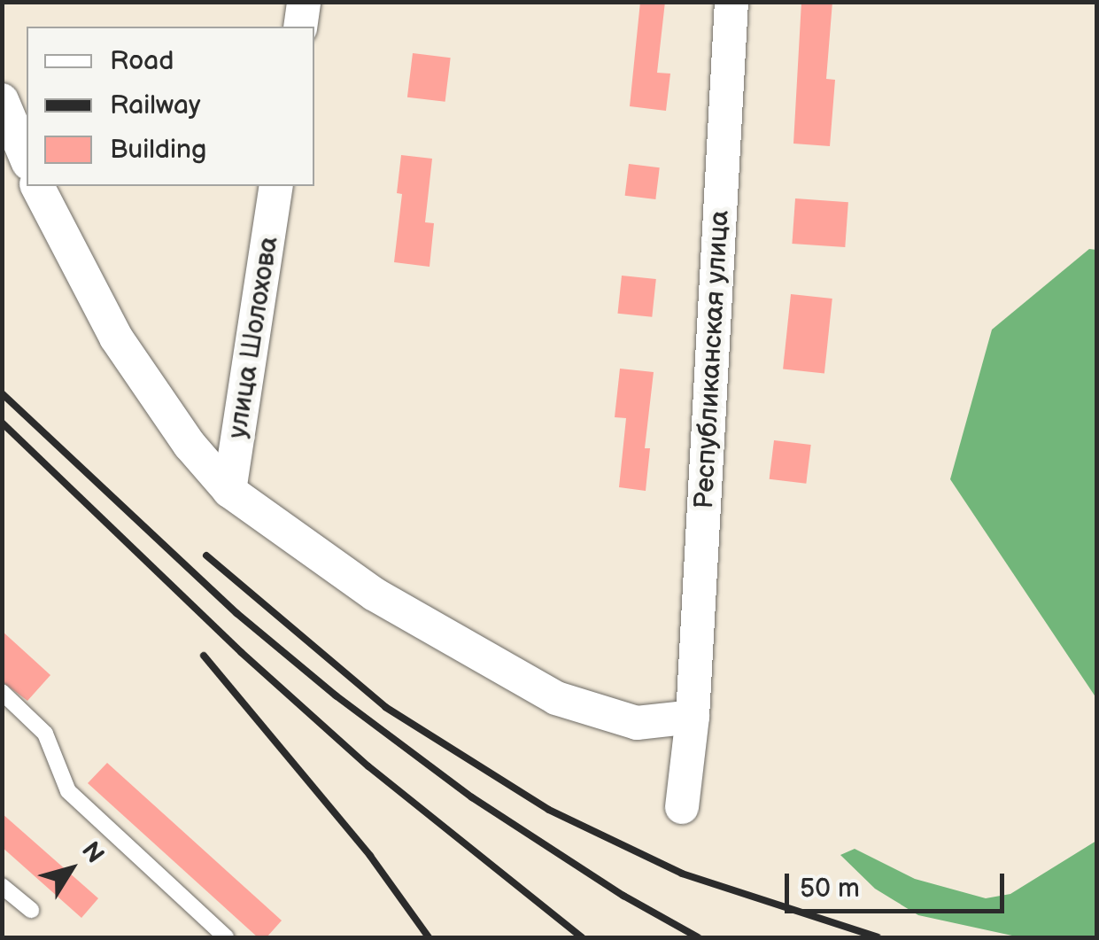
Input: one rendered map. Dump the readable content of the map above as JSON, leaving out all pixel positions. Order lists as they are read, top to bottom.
{
  "streets": {
    "street": ["улица Шолохова", "Республиканская улица"]
  },
  "legend": ["Road", "Railway", "Building"],
  "scale_bar": "50 m",
  "north": "top right"
}
